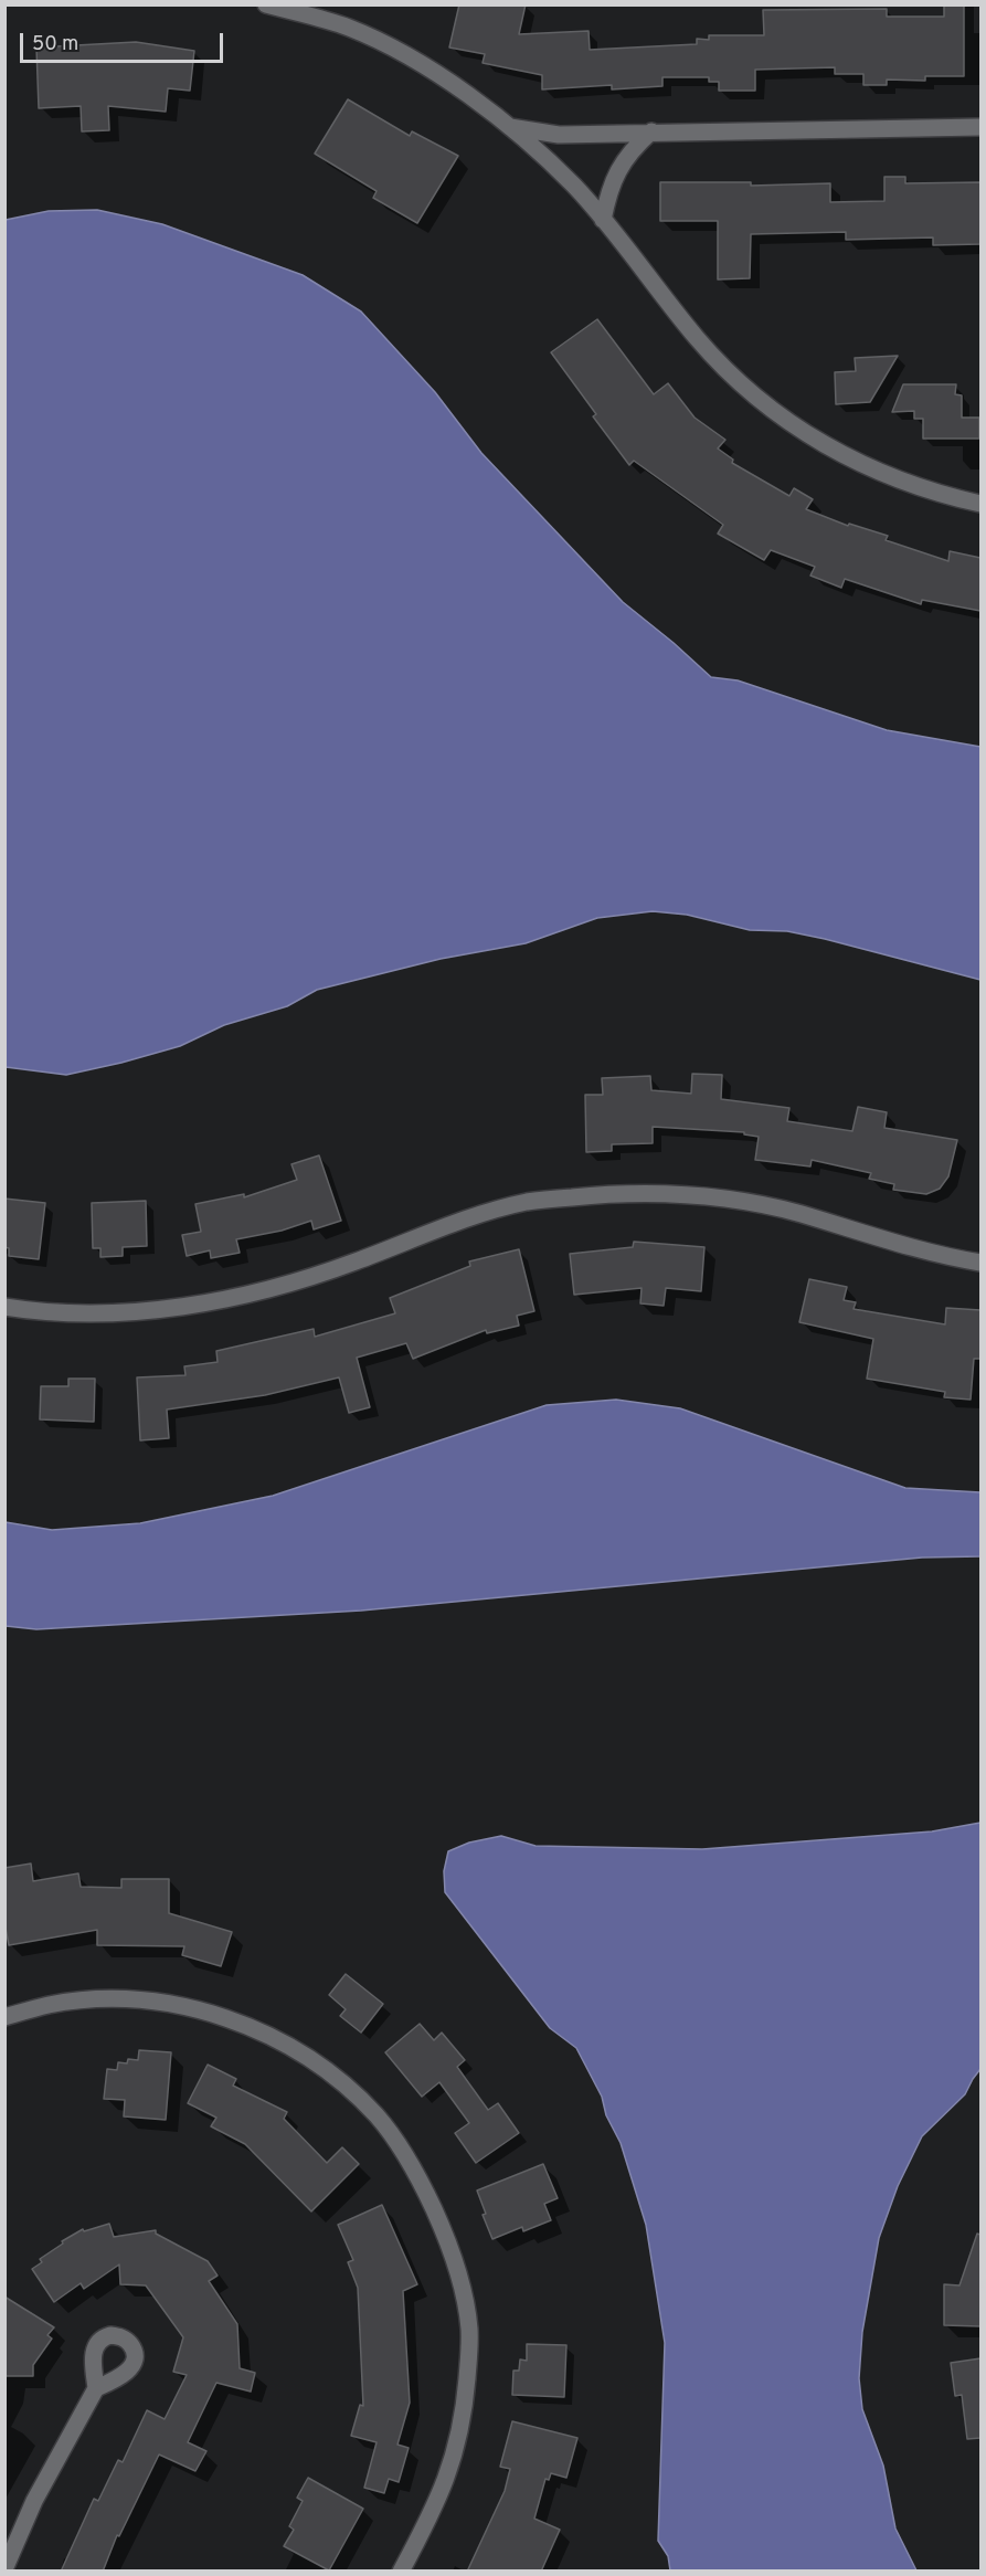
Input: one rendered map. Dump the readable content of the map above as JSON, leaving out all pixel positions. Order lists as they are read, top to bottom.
{
  "scale_bar": "50 m"
}
